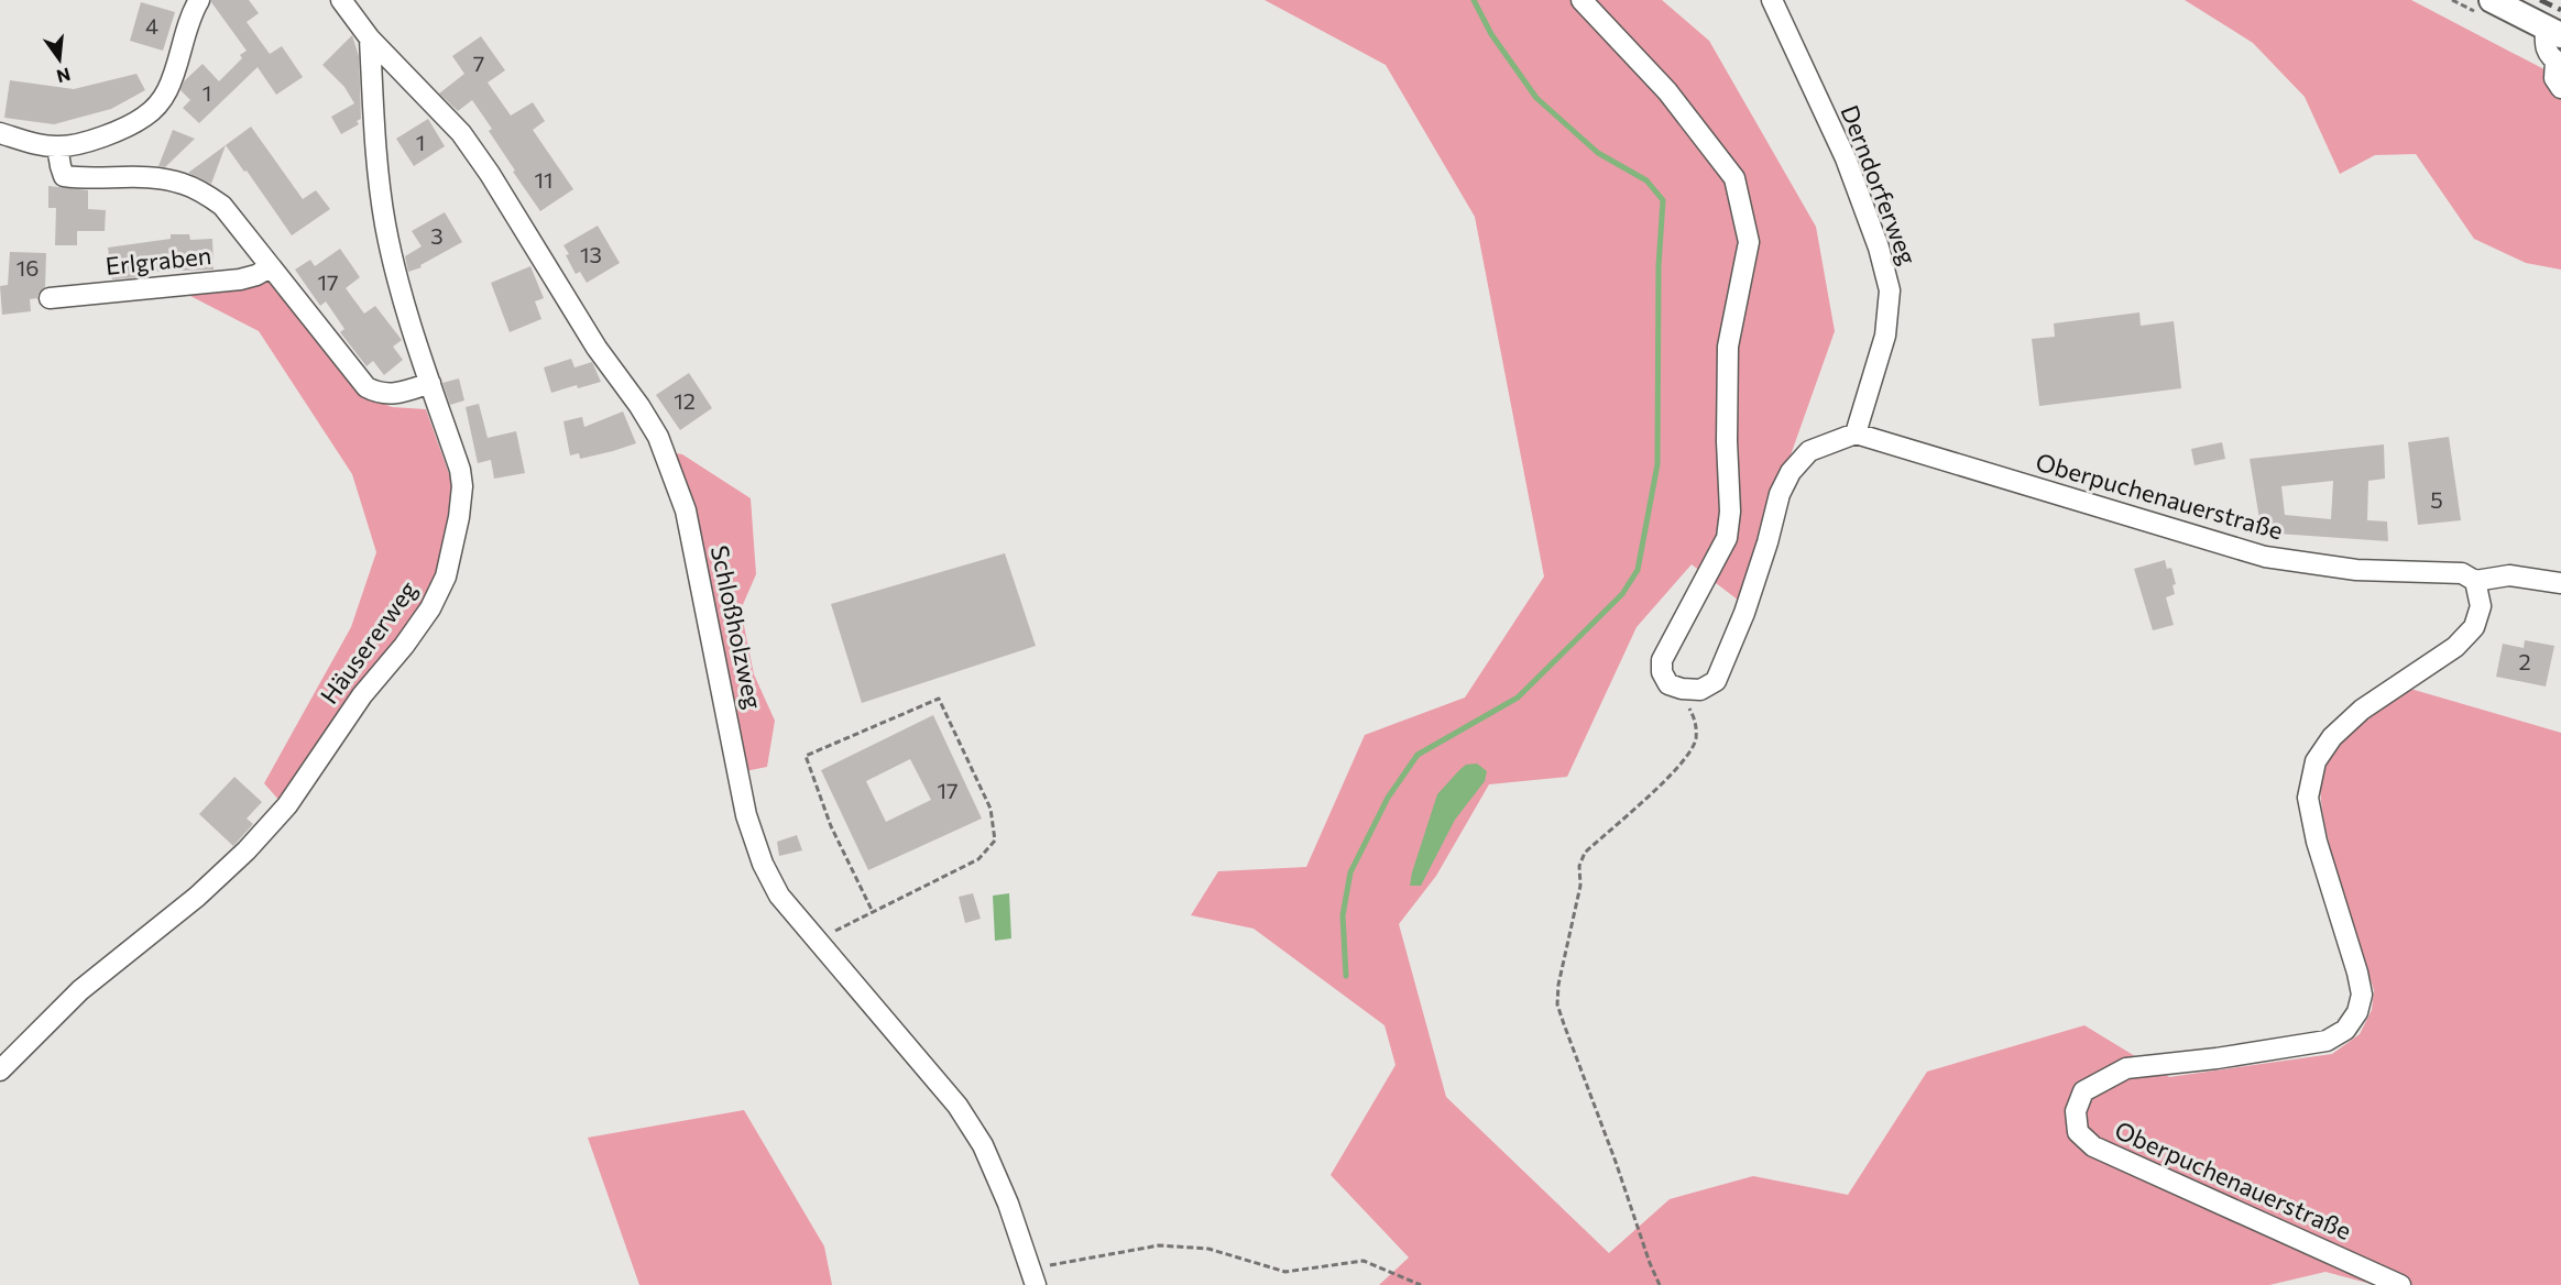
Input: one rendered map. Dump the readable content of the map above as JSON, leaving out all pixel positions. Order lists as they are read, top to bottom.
{
  "streets": {
    "street": [
      "Derndorferweg",
      "Erlgraben",
      "Oberpuchenauerstraße",
      "Schloßholzweg",
      "Häusererweg"
    ]
  },
  "crossings": [
    ["Derndorferweg", "Oberpuchenauerstraße"],
    ["Erlgraben", "Häusererweg"],
    ["Schloßholzweg", "Häusererweg"]
  ],
  "house_numbers": [
    "4",
    "7",
    "1",
    "1",
    "11",
    "3",
    "13",
    "16",
    "17",
    "12",
    "5",
    "2",
    "17"
  ],
  "north": "bottom"
}
